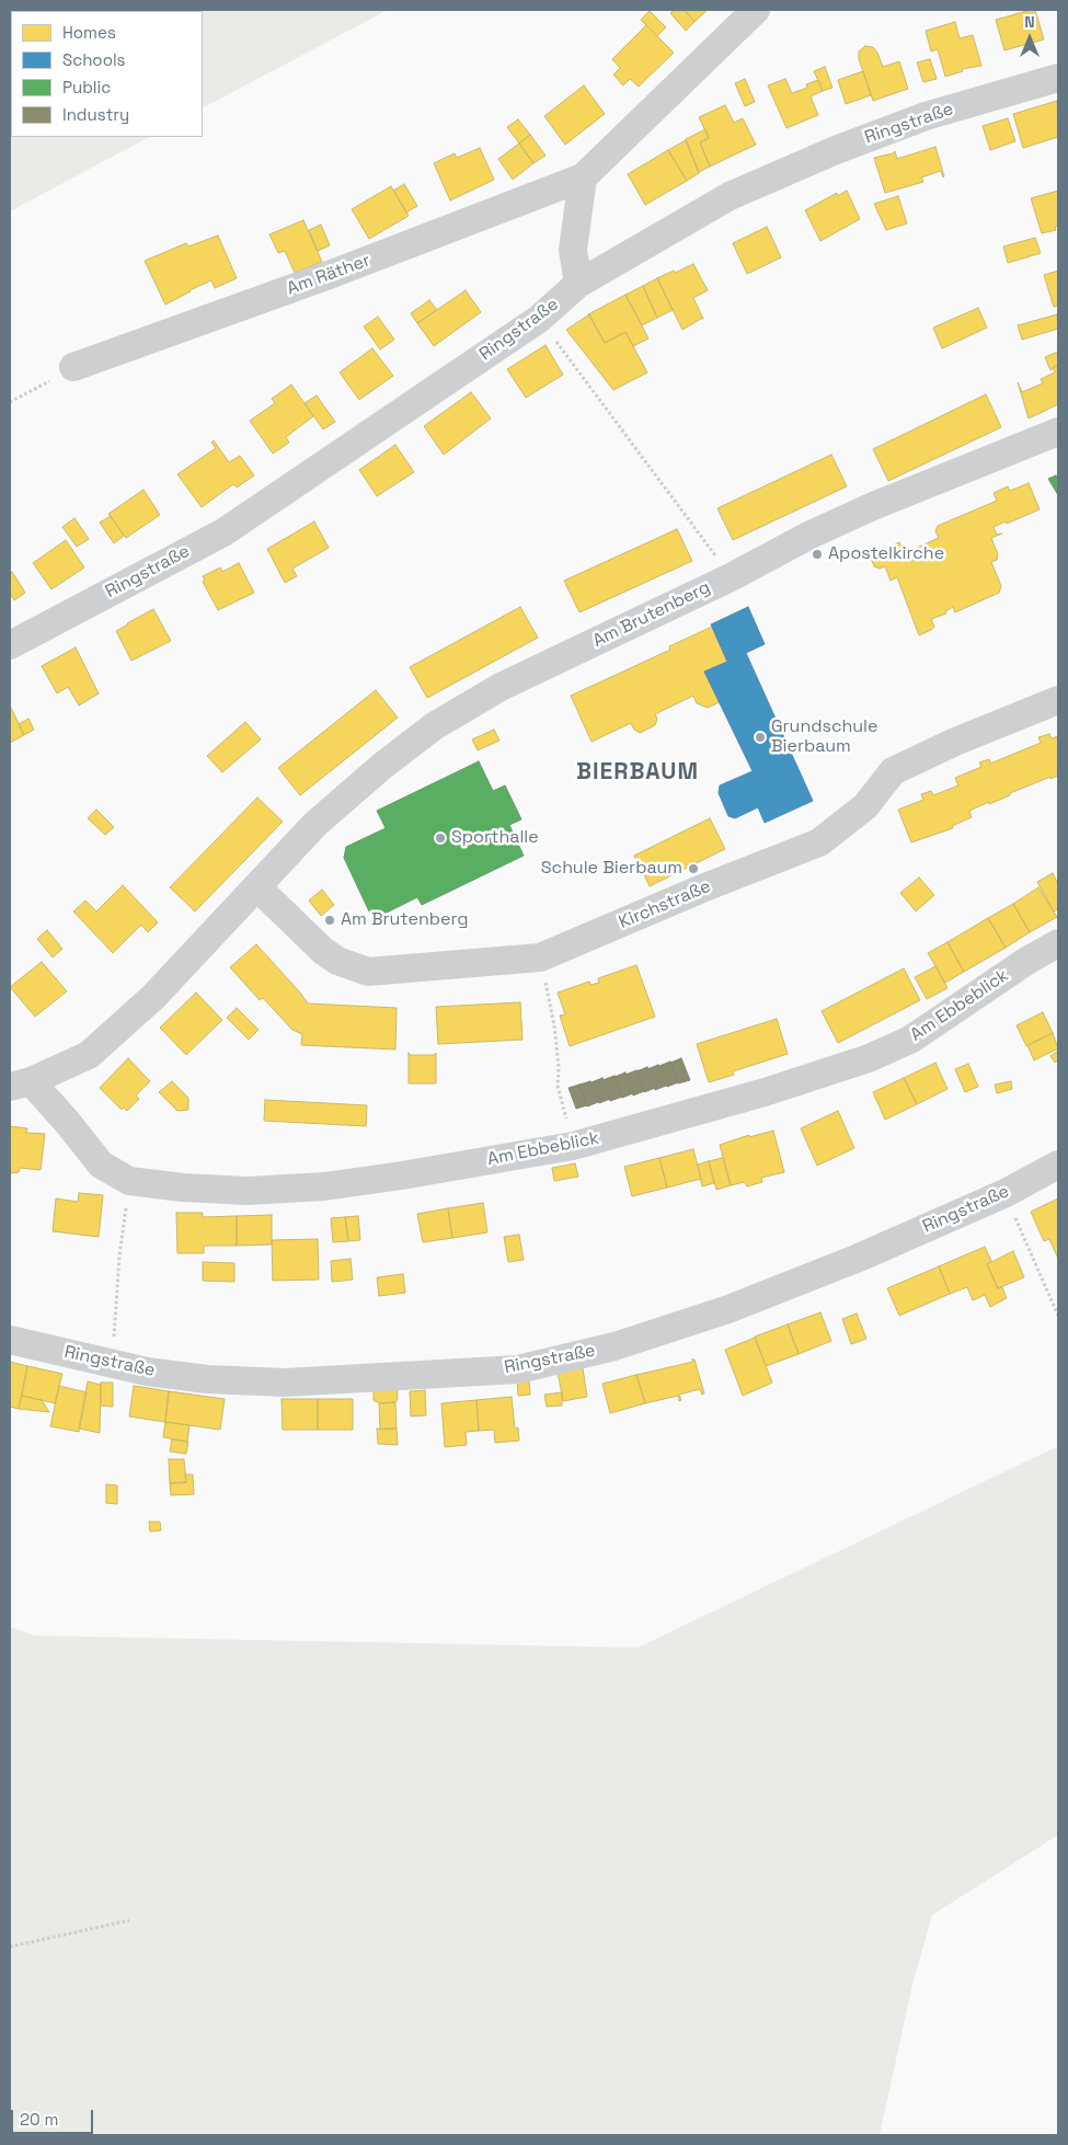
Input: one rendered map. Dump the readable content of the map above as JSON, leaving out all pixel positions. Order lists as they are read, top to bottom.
{
  "streets": {
    "street": [
      "Ringstraße",
      "Am Räther",
      "Am Brutenberg",
      "Kirchstraße",
      "Am Ebbeblick"
    ]
  },
  "crossings": [
    ["Am Brutenberg", "Kirchstraße"],
    ["Am Brutenberg", "Am Ebbeblick"]
  ],
  "districts": ["BIERBAUM"],
  "places": [
    "Apostelkirche",
    "Grundschule Bierbaum",
    "Sporthalle",
    "Schule Bierbaum",
    "Am Brutenberg"
  ],
  "legend": [
    "Homes",
    "Schools",
    "Public",
    "Industry"
  ],
  "scale_bar": "20 m",
  "north": "top"
}
